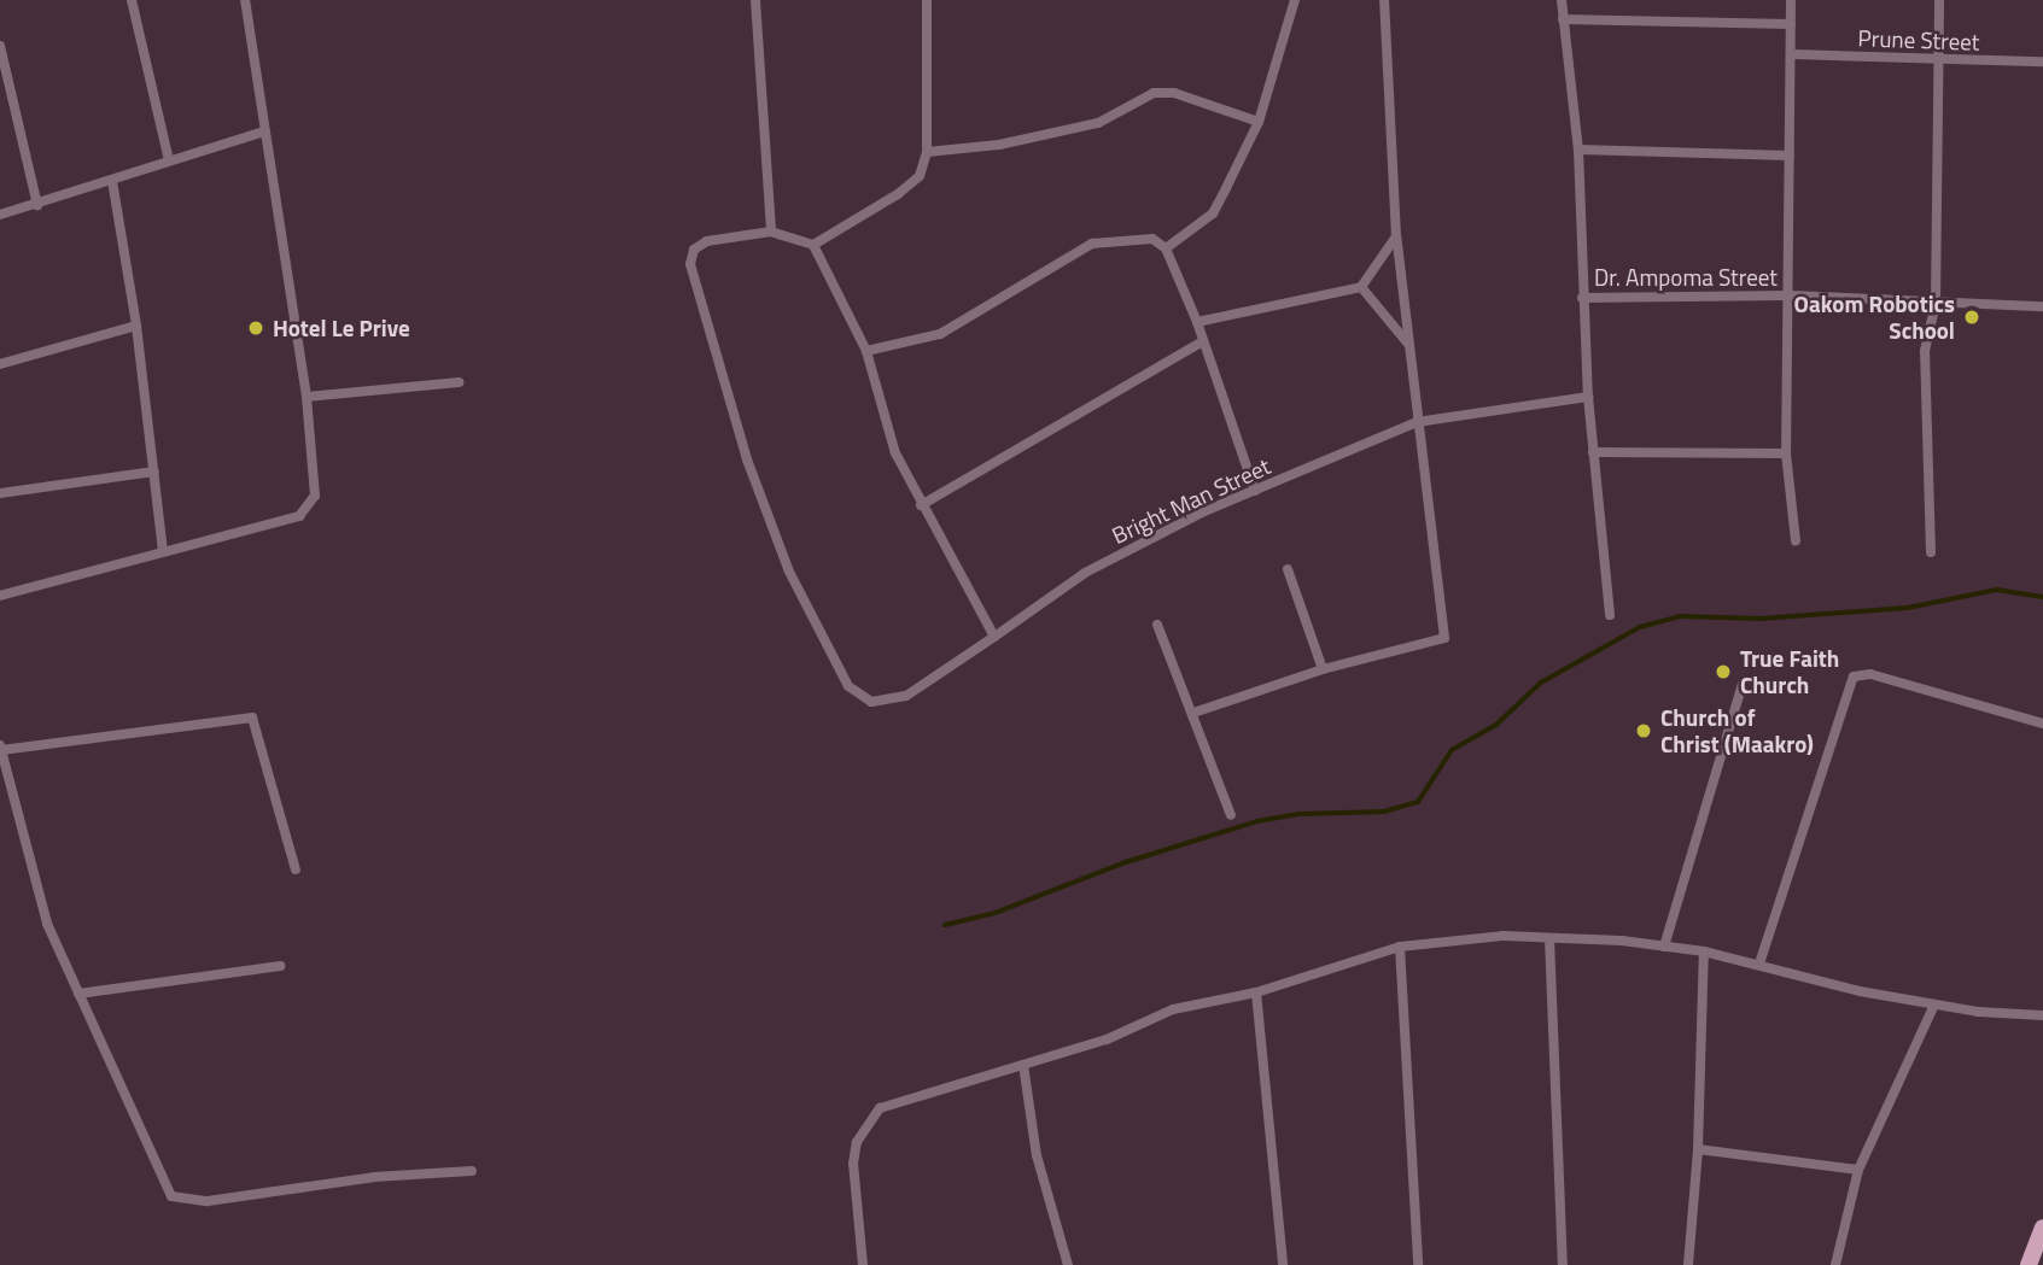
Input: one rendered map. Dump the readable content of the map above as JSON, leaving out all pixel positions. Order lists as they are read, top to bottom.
{
  "streets": {
    "street": ["Prune Street", "Dr. Ampoma Street", "Bright Man Street"]
  },
  "places": [
    "Oakom Robotics School",
    "Hotel Le Prive",
    "True Faith Church",
    "Church of Christ (Maakro)"
  ]
}
